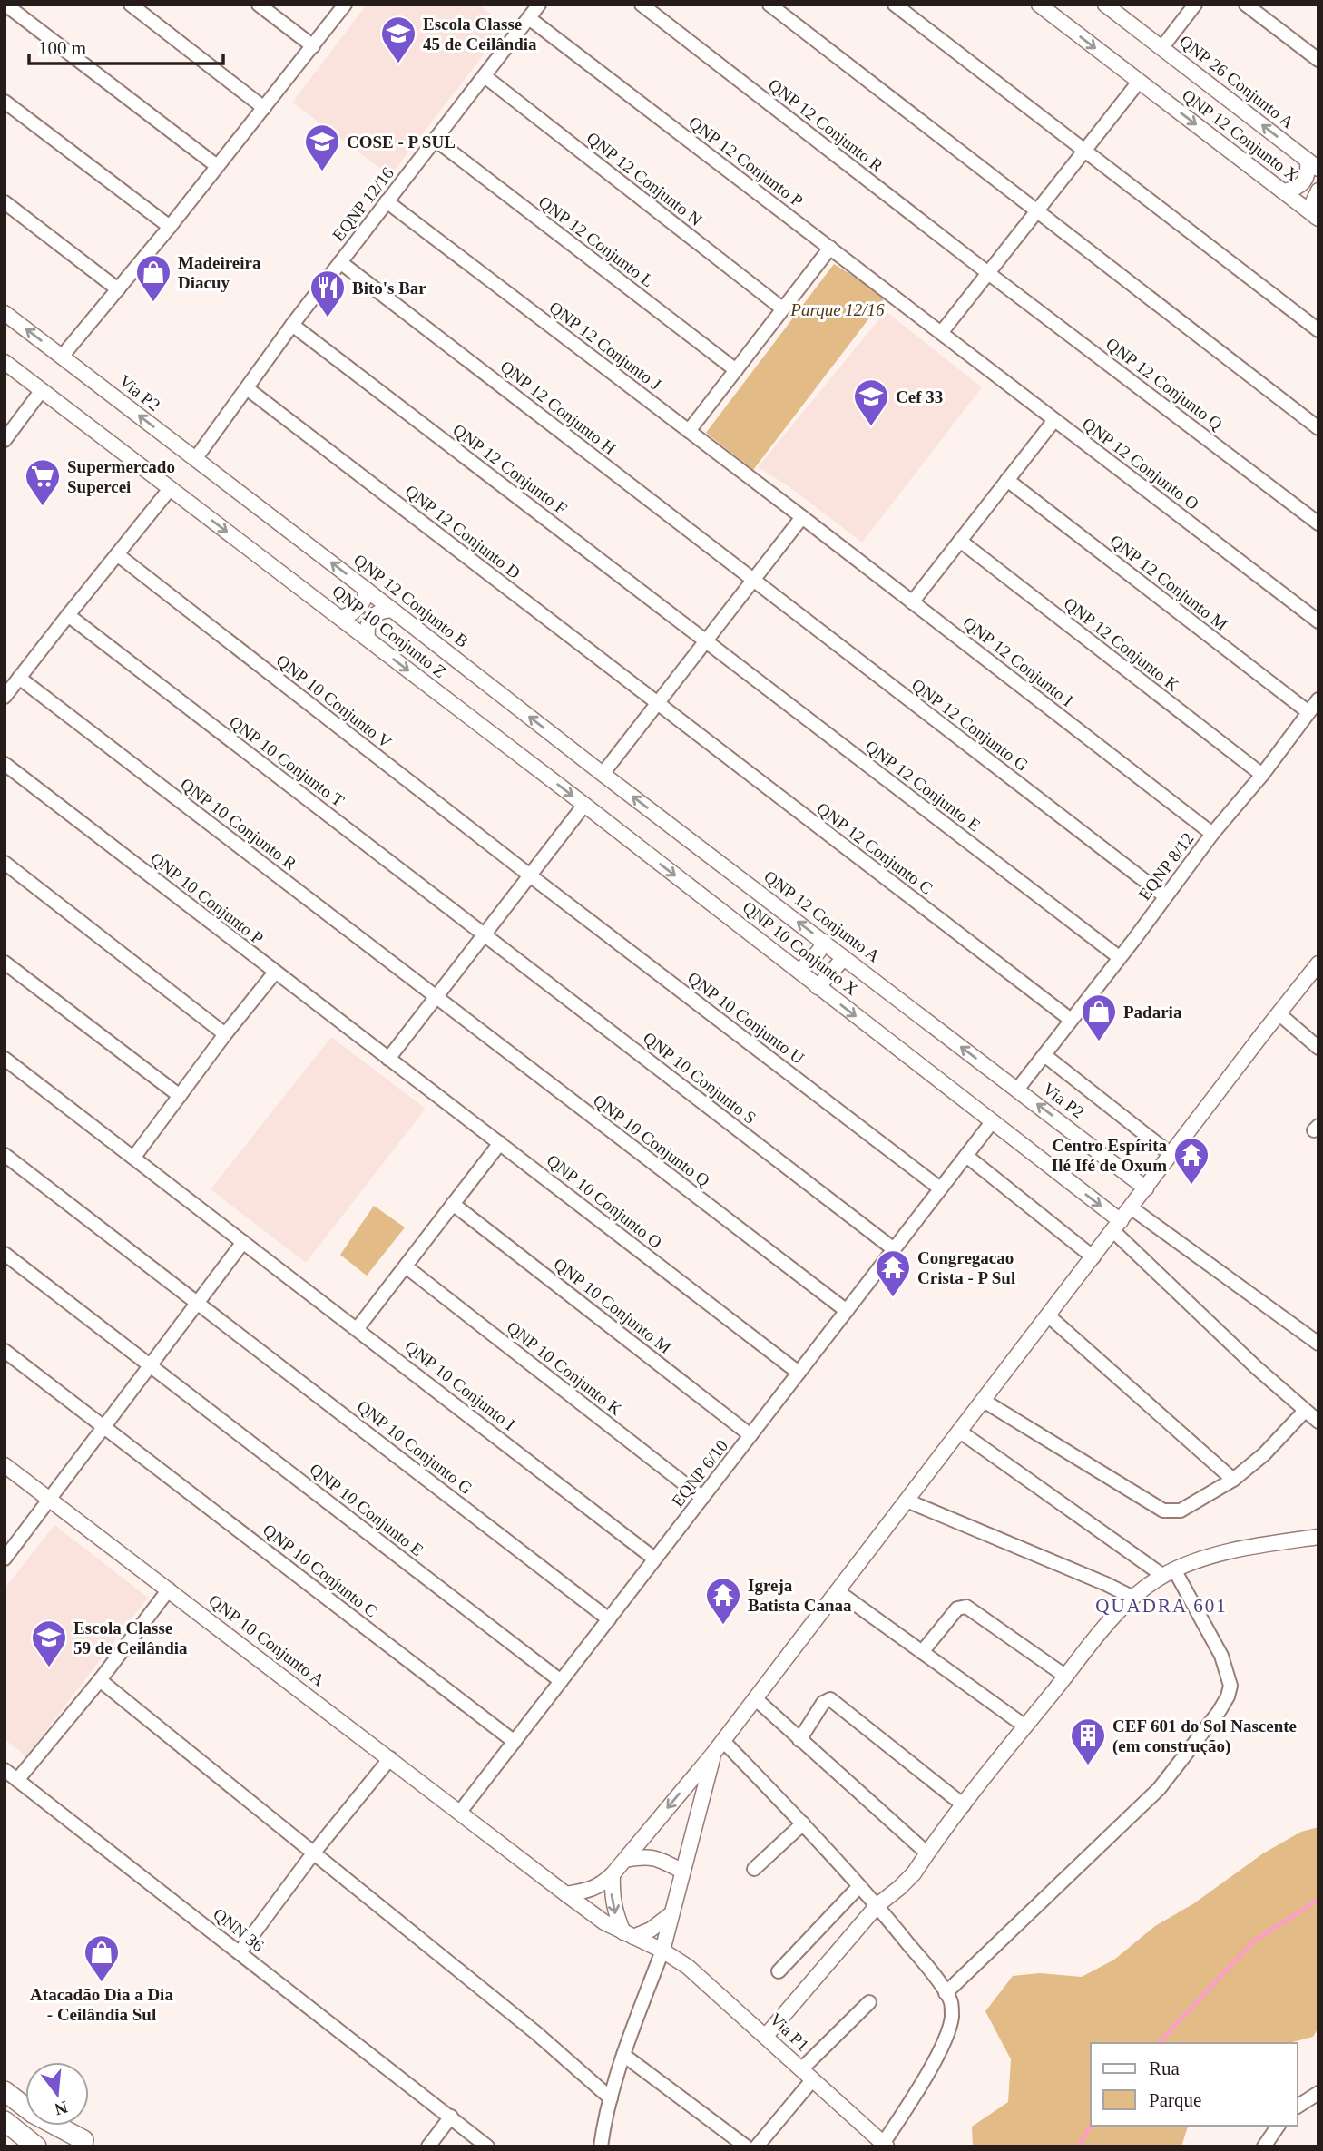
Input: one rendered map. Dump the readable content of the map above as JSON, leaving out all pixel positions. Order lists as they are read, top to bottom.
{
  "streets": {
    "street": [
      "QNP 26 Conjunto A",
      "QNP 12 Conjunto R",
      "QNP 12 Conjunto X",
      "QNP 12 Conjunto P",
      "QNP 12 Conjunto N",
      "EQNP 12/16",
      "QNP 12 Conjunto L",
      "QNP 12 Conjunto J",
      "QNP 12 Conjunto Q",
      "Via P2",
      "QNP 12 Conjunto H",
      "QNP 12 Conjunto O",
      "QNP 12 Conjunto F",
      "QNP 12 Conjunto D",
      "QNP 12 Conjunto M",
      "QNP 12 Conjunto B",
      "QNP 10 Conjunto Z",
      "QNP 12 Conjunto K",
      "QNP 12 Conjunto I",
      "QNP 10 Conjunto V",
      "QNP 12 Conjunto G",
      "QNP 10 Conjunto T",
      "QNP 12 Conjunto E",
      "QNP 10 Conjunto R",
      "QNP 12 Conjunto C",
      "EQNP 8/12",
      "QNP 10 Conjunto P",
      "QNP 12 Conjunto A",
      "QNP 10 Conjunto X",
      "QNP 10 Conjunto U",
      "QNP 10 Conjunto S",
      "QNP 10 Conjunto Q",
      "QNP 10 Conjunto O",
      "QNP 10 Conjunto M",
      "QNP 10 Conjunto K",
      "QNP 10 Conjunto I",
      "QNP 10 Conjunto G",
      "EQNP 6/10",
      "QNP 10 Conjunto E",
      "QNP 10 Conjunto C",
      "QNP 10 Conjunto A",
      "QNN 36",
      "Via P1"
    ]
  },
  "crossings": [
    ["QNP 12 Conjunto R", "QNP 12 Conjunto Q"],
    ["QNP 12 Conjunto P", "EQNP 12/16"],
    ["QNP 12 Conjunto P", "QNP 12 Conjunto O"],
    ["QNP 12 Conjunto N", "EQNP 12/16"],
    ["EQNP 12/16", "QNP 12 Conjunto L"],
    ["EQNP 12/16", "QNP 12 Conjunto J"],
    ["EQNP 12/16", "Via P2"],
    ["EQNP 12/16", "QNP 12 Conjunto H"],
    ["EQNP 12/16", "QNP 12 Conjunto F"],
    ["EQNP 12/16", "QNP 12 Conjunto D"],
    ["EQNP 12/16", "QNP 12 Conjunto B"],
    ["QNP 12 Conjunto J", "QNP 12 Conjunto I"],
    ["Via P2", "QNP 12 Conjunto B"],
    ["Via P2", "EQNP 8/12"],
    ["Via P2", "QNP 12 Conjunto A"],
    ["QNP 12 Conjunto H", "QNP 12 Conjunto G"],
    ["QNP 12 Conjunto F", "QNP 12 Conjunto E"],
    ["QNP 12 Conjunto D", "QNP 12 Conjunto C"],
    ["QNP 12 Conjunto M", "EQNP 8/12"],
    ["QNP 12 Conjunto B", "QNP 12 Conjunto A"],
    ["QNP 10 Conjunto Z", "QNP 10 Conjunto X"],
    ["QNP 12 Conjunto K", "EQNP 8/12"],
    ["QNP 12 Conjunto I", "EQNP 8/12"],
    ["QNP 10 Conjunto V", "QNP 10 Conjunto U"],
    ["QNP 12 Conjunto G", "EQNP 8/12"],
    ["QNP 10 Conjunto T", "QNP 10 Conjunto S"],
    ["QNP 12 Conjunto E", "EQNP 8/12"],
    ["QNP 10 Conjunto R", "QNP 10 Conjunto Q"],
    ["QNP 12 Conjunto C", "EQNP 8/12"],
    ["EQNP 8/12", "QNP 12 Conjunto A"],
    ["QNP 10 Conjunto P", "QNP 10 Conjunto O"],
    ["QNP 10 Conjunto X", "EQNP 6/10"],
    ["QNP 10 Conjunto U", "EQNP 6/10"],
    ["QNP 10 Conjunto S", "EQNP 6/10"],
    ["QNP 10 Conjunto Q", "EQNP 6/10"],
    ["QNP 10 Conjunto O", "EQNP 6/10"],
    ["QNP 10 Conjunto M", "EQNP 6/10"],
    ["QNP 10 Conjunto K", "EQNP 6/10"],
    ["QNP 10 Conjunto I", "EQNP 6/10"],
    ["QNP 10 Conjunto G", "EQNP 6/10"],
    ["EQNP 6/10", "QNP 10 Conjunto E"],
    ["EQNP 6/10", "QNP 10 Conjunto C"],
    ["EQNP 6/10", "QNP 10 Conjunto A"]
  ],
  "one_way": [
    "QNP 12 Conjunto B",
    "QNP 10 Conjunto Z",
    "QNP 12 Conjunto A",
    "QNP 10 Conjunto X"
  ],
  "districts": ["QUADRA 601"],
  "parks": ["Parque 12/16"],
  "places": {
    "school or university": [
      "Escola Classe 45 de Ceilândia",
      "COSE - P SUL",
      "Cef 33",
      "Escola Classe 59 de Ceilândia"
    ],
    "shop": ["Madeireira Diacuy", "Padaria", "Atacadão Dia a Dia - Ceilândia Sul"],
    "restaurant": ["Bito's Bar"],
    "supermarket": ["Supermercado Supercei"],
    "temple": ["Centro Espírita Ilé Ifé de Oxum", "Congregacao Crista - P Sul", "Igreja Batista Canaa"],
    "building": ["CEF 601 do Sol Nascente (em construção)"]
  },
  "legend": ["Rua", "Parque"],
  "scale_bar": "100 m",
  "north": "bottom"
}
